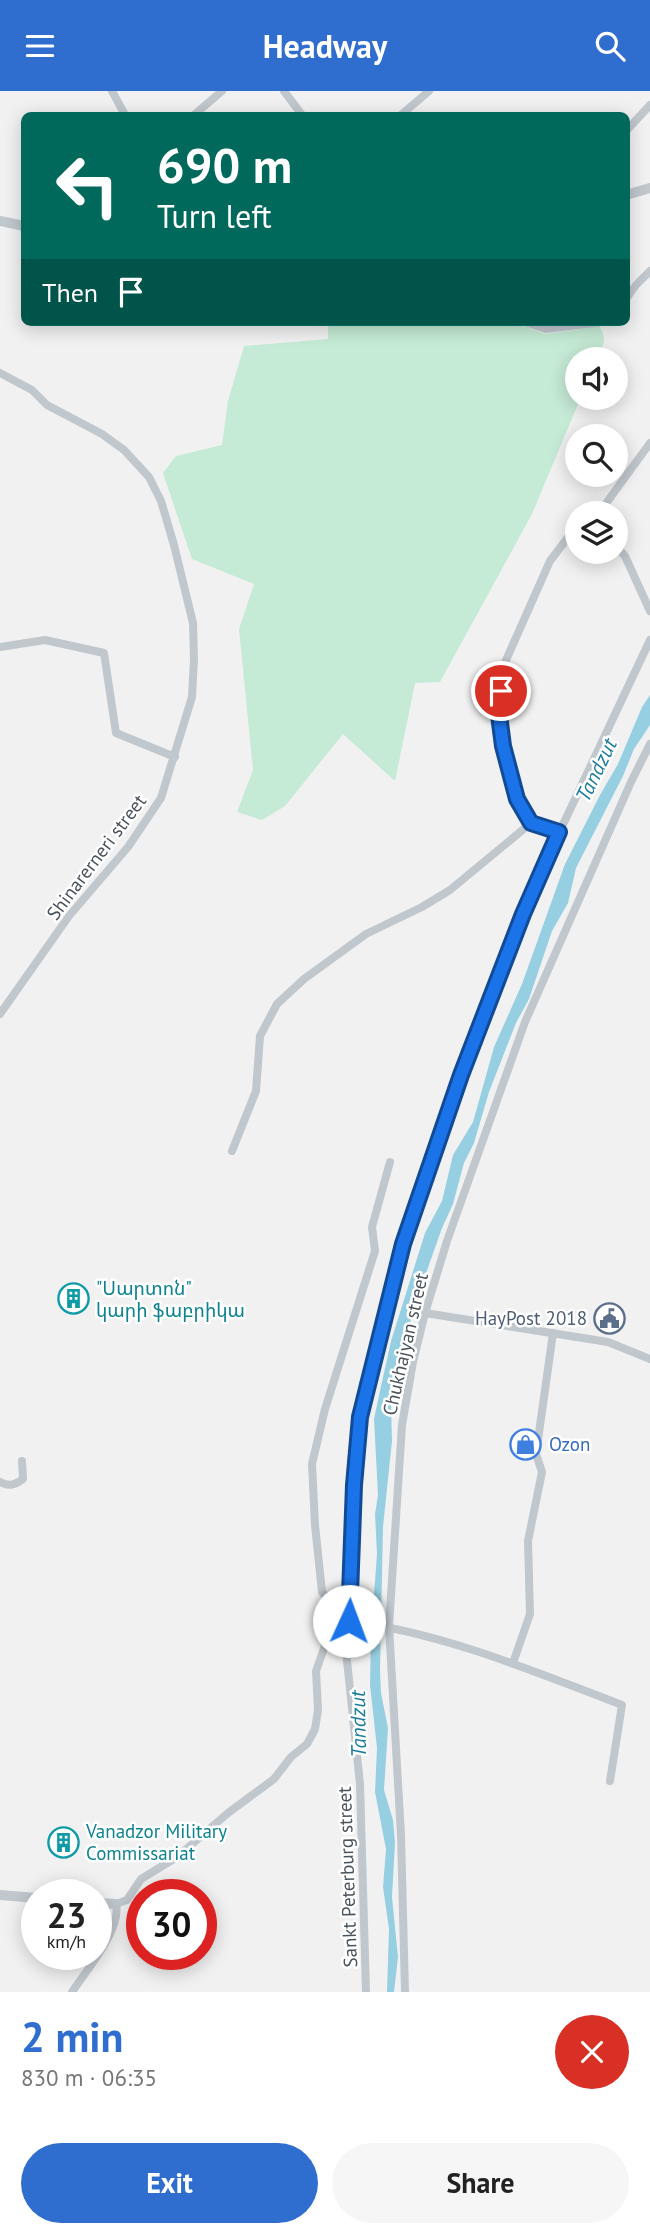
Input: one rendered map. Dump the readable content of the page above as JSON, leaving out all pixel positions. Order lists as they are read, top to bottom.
{
  "streets": {
    "street": ["Shinarerneri street", "Chukhajyan street", "Sankt Peterburg street"]
  },
  "water": ["Tandzut"],
  "places": {
    "building": ["\"Սարտոն\" կարի ֆաբրիկա", "Vanadzor Military Commissariat"],
    "public building": ["HayPost 2018"],
    "shop": ["Ozon"]
  },
  "page": {
    "header": "Headway",
    "turn": ["690 m", "Turn left"],
    "then": "Then",
    "speed": "23 km/h",
    "limit": "30",
    "heading": ["2 min", "830 m · 06:35"],
    "buttons": ["Exit", "Share"]
  }
}
